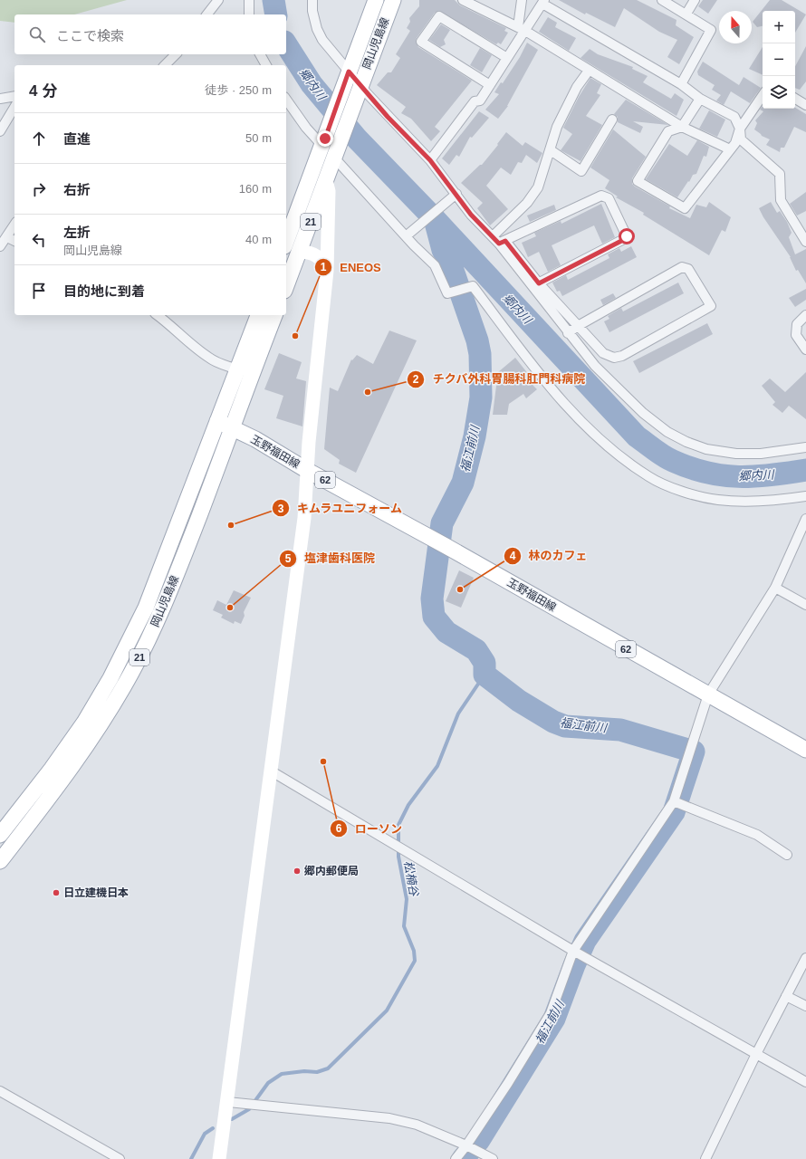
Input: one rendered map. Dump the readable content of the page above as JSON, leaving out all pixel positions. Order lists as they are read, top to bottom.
{
  "streets": {
    "main road": [
      "岡山児島線",
      "21",
      "玉野福田線",
      "62"
    ]
  },
  "crossings": [
    ["岡山児島線", "玉野福田線"]
  ],
  "water": ["郷内川", "福江前川", "松楠谷"],
  "places": [
    "ENEOS",
    "チクバ外科胃腸科肛門科病院",
    "キムラユニフォーム",
    "林のカフェ",
    "塩津歯科医院",
    "ローソン",
    "郷内郵便局",
    "日立建機日本"
  ],
  "north": "top",
  "page": {
    "map_buttons": ["+", "−"],
    "search": "ここで検索",
    "heading": ["4 分", "徒歩 · 250 m"],
    "list": [
      ["直進", "50 m"],
      ["右折", "160 m"],
      ["左折", "岡山児島線", "40 m"],
      "目的地に到着"
    ]
  }
}
